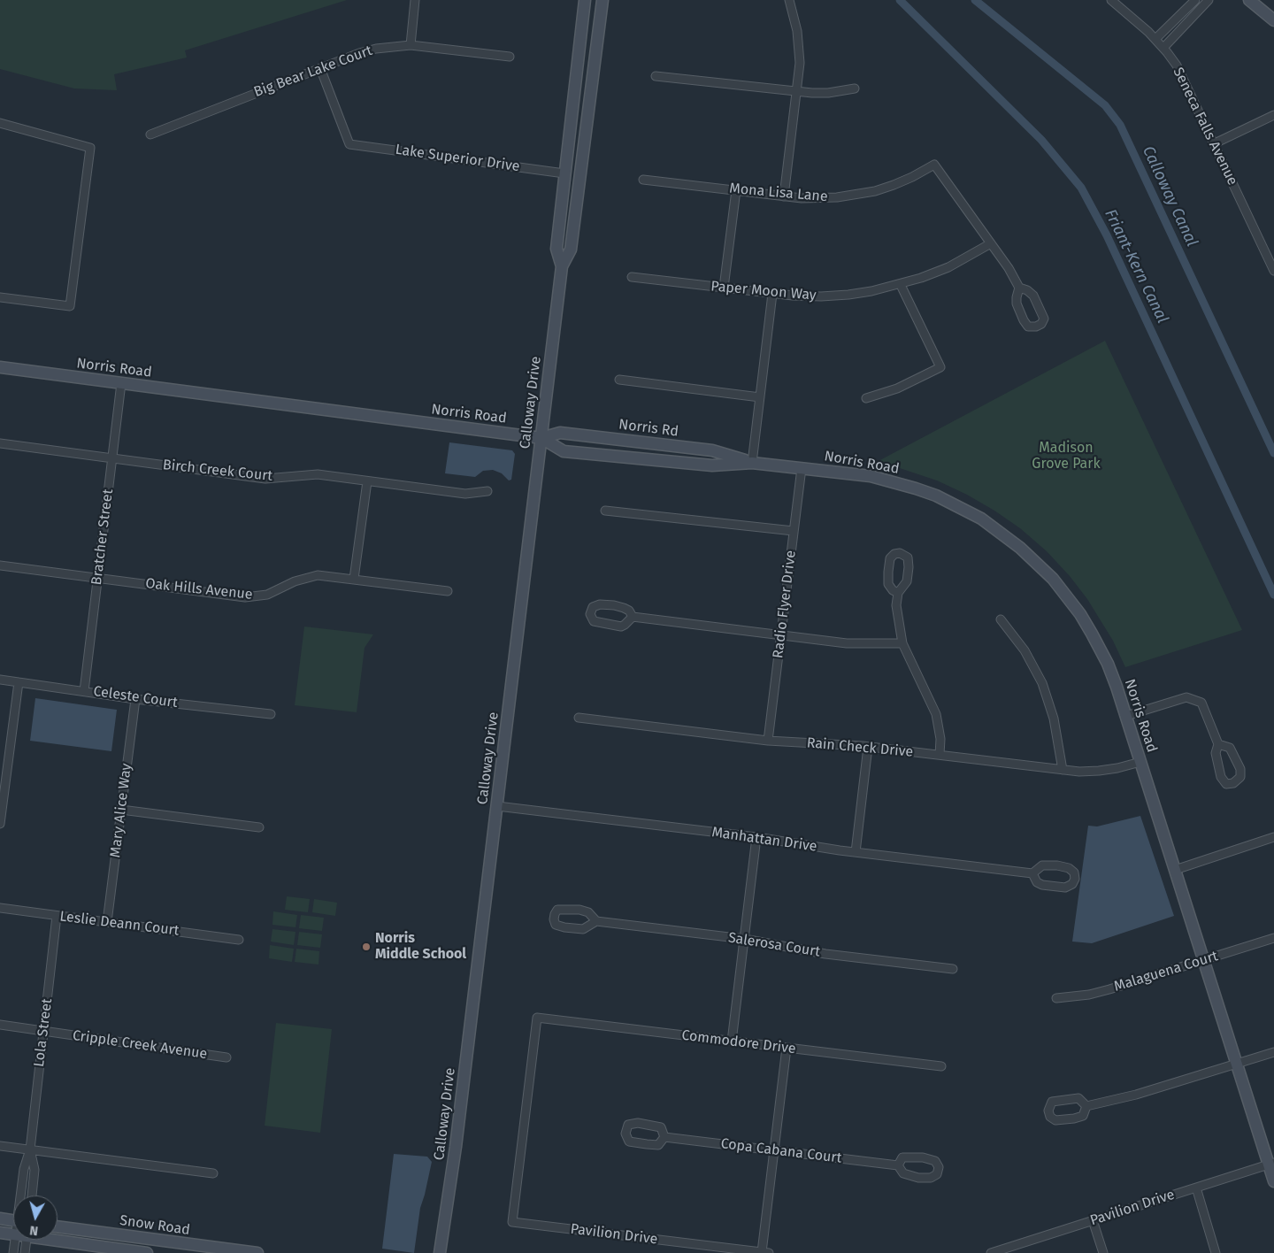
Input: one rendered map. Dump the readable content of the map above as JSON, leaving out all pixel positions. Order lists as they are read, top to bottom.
{
  "streets": {
    "main road": [
      "Norris Road",
      "Calloway Drive",
      "Norris Rd",
      "Snow Road"
    ],
    "street": [
      "Big Bear Lake Court",
      "Seneca Falls Avenue",
      "Lake Superior Drive",
      "Mona Lisa Lane",
      "Paper Moon Way",
      "Birch Creek Court",
      "Bratcher Street",
      "Oak Hills Avenue",
      "Radio Flyer Drive",
      "Celeste Court",
      "Rain Check Drive",
      "Mary Alice Way",
      "Manhattan Drive",
      "Leslie Deann Court",
      "Salerosa Court",
      "Malaguena Court",
      "Lola Street",
      "Commodore Drive",
      "Cripple Creek Avenue",
      "Copa Cabana Court",
      "Pavilion Drive"
    ]
  },
  "crossings": [
    ["Big Bear Lake Court", "Lake Superior Drive"],
    ["Lake Superior Drive", "Calloway Drive"],
    ["Mona Lisa Lane", "Paper Moon Way"],
    ["Norris Road", "Calloway Drive"],
    ["Norris Road", "Norris Rd"],
    ["Norris Road", "Bratcher Street"],
    ["Norris Road", "Radio Flyer Drive"],
    ["Norris Road", "Rain Check Drive"],
    ["Norris Road", "Malaguena Court"],
    ["Norris Road", "Pavilion Drive"],
    ["Calloway Drive", "Norris Rd"],
    ["Calloway Drive", "Manhattan Drive"],
    ["Birch Creek Court", "Bratcher Street"],
    ["Bratcher Street", "Oak Hills Avenue"],
    ["Bratcher Street", "Celeste Court"],
    ["Radio Flyer Drive", "Rain Check Drive"],
    ["Celeste Court", "Mary Alice Way"],
    ["Mary Alice Way", "Leslie Deann Court"],
    ["Leslie Deann Court", "Lola Street"],
    ["Lola Street", "Cripple Creek Avenue"],
    ["Commodore Drive", "Pavilion Drive"]
  ],
  "water": ["Calloway Canal", "Friant-Kern Canal"],
  "parks": ["Madison Grove Park"],
  "places": ["Norris Middle School"],
  "north": "bottom"
}
